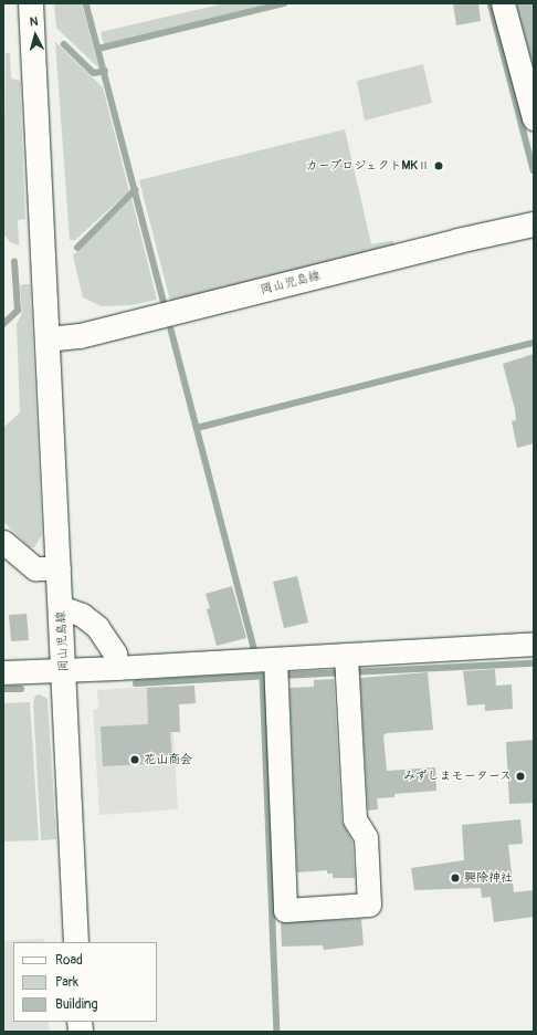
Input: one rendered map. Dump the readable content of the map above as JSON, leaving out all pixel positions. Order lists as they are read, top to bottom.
{
  "streets": {
    "main road": ["岡山児島線"]
  },
  "places": [
    "カープロジェクトMKⅡ",
    "花山商会",
    "みずしまモータース",
    "興除神社"
  ],
  "legend": ["Road", "Park", "Building"],
  "north": "top"
}
